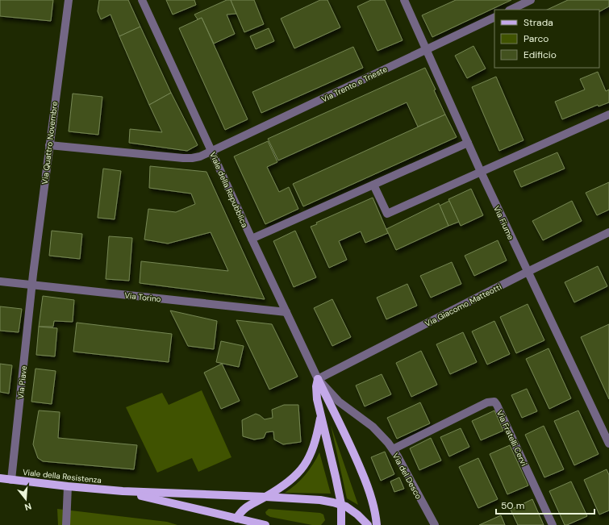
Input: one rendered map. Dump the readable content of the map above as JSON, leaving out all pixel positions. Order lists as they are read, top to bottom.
{
  "streets": {
    "main road": ["Viale della Resistenza"],
    "street": [
      "Via Trento e Trieste",
      "Via Quattro Novembre",
      "Viale della Repubblica",
      "Via Fiume",
      "Via Torino",
      "Via Giacomo Matteotti",
      "Via Piave",
      "Via Fratelli Cervi",
      "Via del Desco"
    ]
  },
  "crossings": [
    ["Via Trento e Trieste", "Via Quattro Novembre"],
    ["Via Trento e Trieste", "Viale della Repubblica"],
    ["Via Trento e Trieste", "Via Fiume"],
    ["Via Quattro Novembre", "Via Torino"],
    ["Via Quattro Novembre", "Via Piave"],
    ["Viale della Repubblica", "Via Torino"],
    ["Viale della Repubblica", "Via Giacomo Matteotti"],
    ["Viale della Repubblica", "Via del Desco"],
    ["Via Fiume", "Via Giacomo Matteotti"],
    ["Via Torino", "Via Piave"],
    ["Via Giacomo Matteotti", "Via del Desco"],
    ["Via Piave", "Viale della Resistenza"],
    ["Via Fratelli Cervi", "Via del Desco"]
  ],
  "legend": ["Strada", "Parco", "Edificio"],
  "scale_bar": "50 m",
  "north": "bottom"
}
